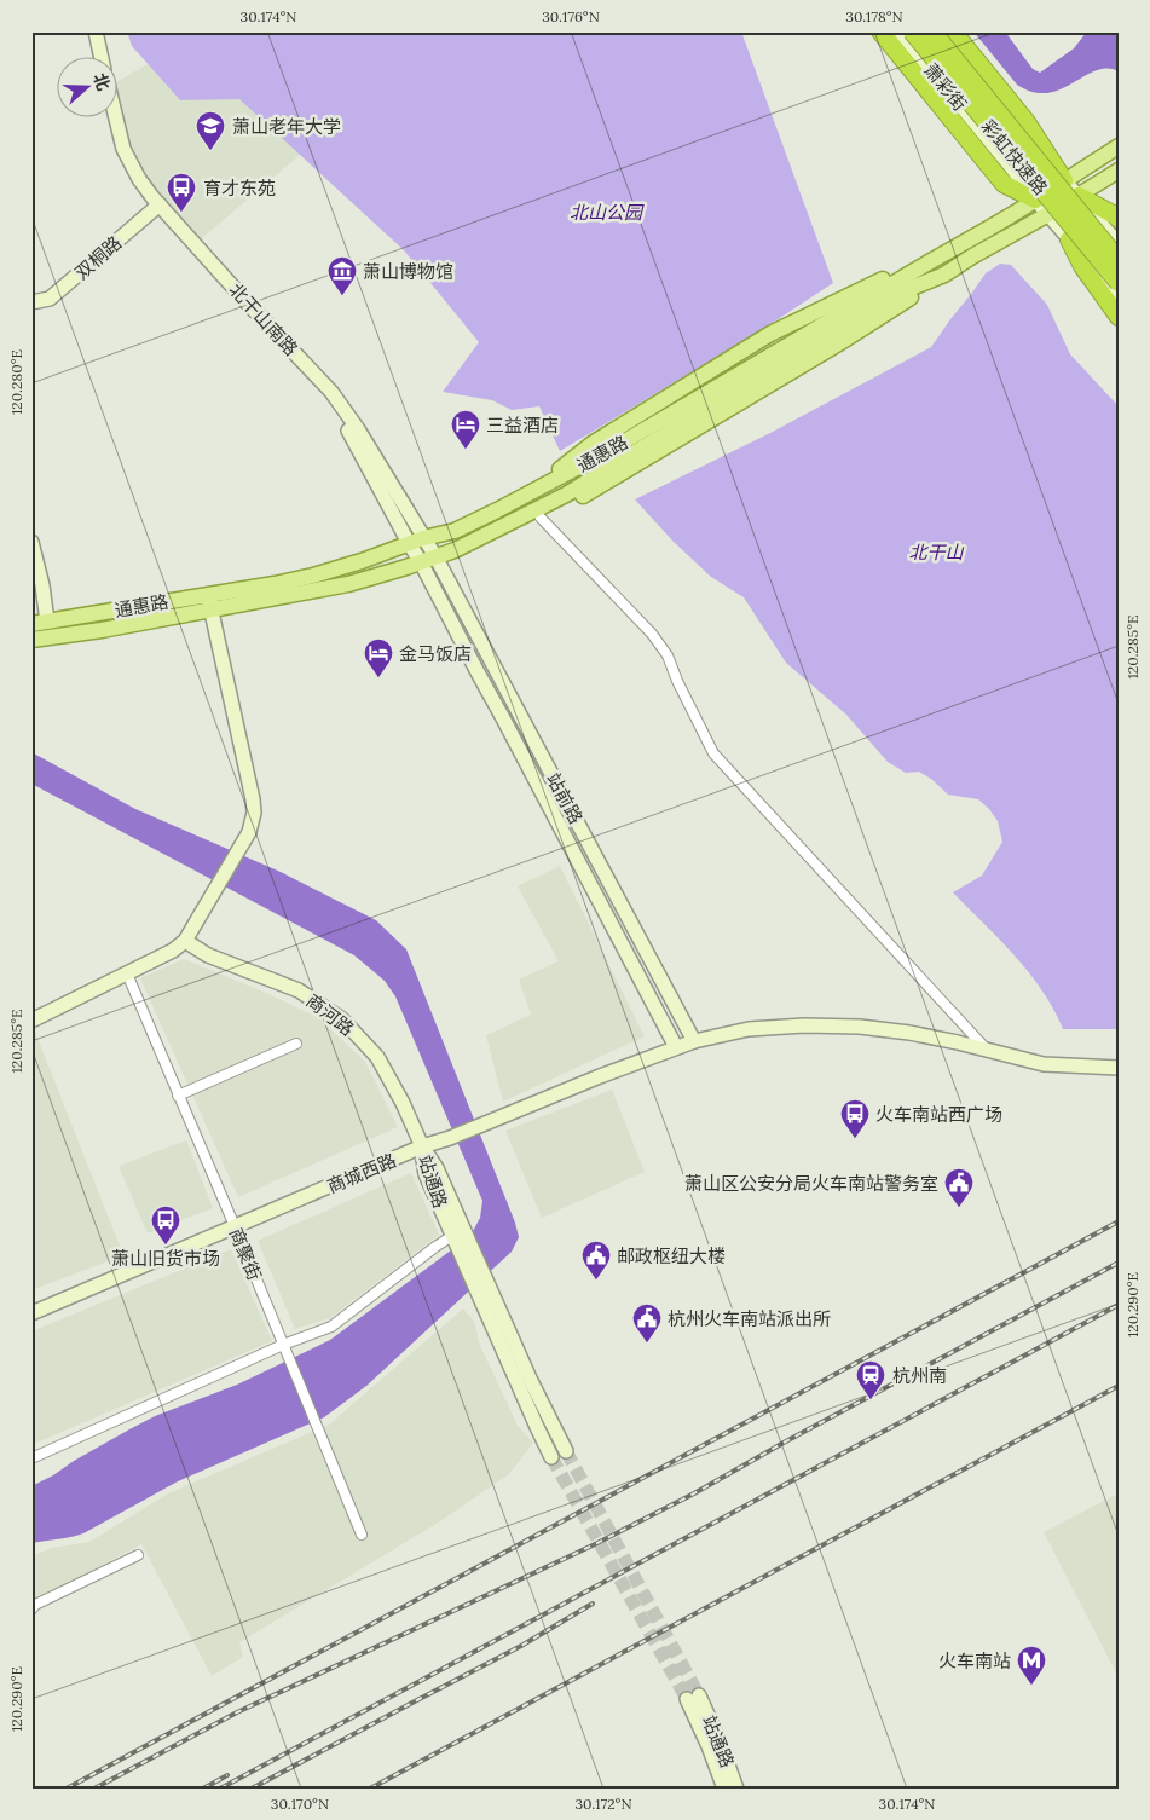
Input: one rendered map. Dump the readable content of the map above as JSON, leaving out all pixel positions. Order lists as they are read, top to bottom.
{
  "streets": {
    "highway": ["彩虹快速路"],
    "main road": [
      "萧彩街",
      "双桐路",
      "北干山南路",
      "通惠路",
      "站前路",
      "商河路",
      "商城西路",
      "站通路"
    ],
    "street": ["商聚街"]
  },
  "crossings": [
    ["萧彩街", "通惠路"],
    ["双桐路", "北干山南路"],
    ["北干山南路", "通惠路"],
    ["北干山南路", "站前路"],
    ["通惠路", "站前路"],
    ["站前路", "商城西路"],
    ["商河路", "商城西路"],
    ["商河路", "站通路"],
    ["商城西路", "站通路"],
    ["商城西路", "商聚街"]
  ],
  "parks": ["北山公园", "北干山"],
  "places": {
    "school or university": ["萧山老年大学"],
    "bus stop": ["育才东苑", "火车南站西广场", "萧山旧货市场"],
    "museum": ["萧山博物馆"],
    "hotel": ["三益酒店", "金马饭店"],
    "public building": ["萧山区公安分局火车南站警务室", "邮政枢纽大楼", "杭州火车南站派出所"],
    "station": ["杭州南"],
    "metro station": ["火车南站"]
  },
  "north": "right",
  "coordinates": [
    "30.174°N",
    "30.176°N",
    "30.178°N",
    "120.280°E",
    "120.285°E",
    "120.290°E",
    "30.170°N",
    "30.172°N"
  ]
}
